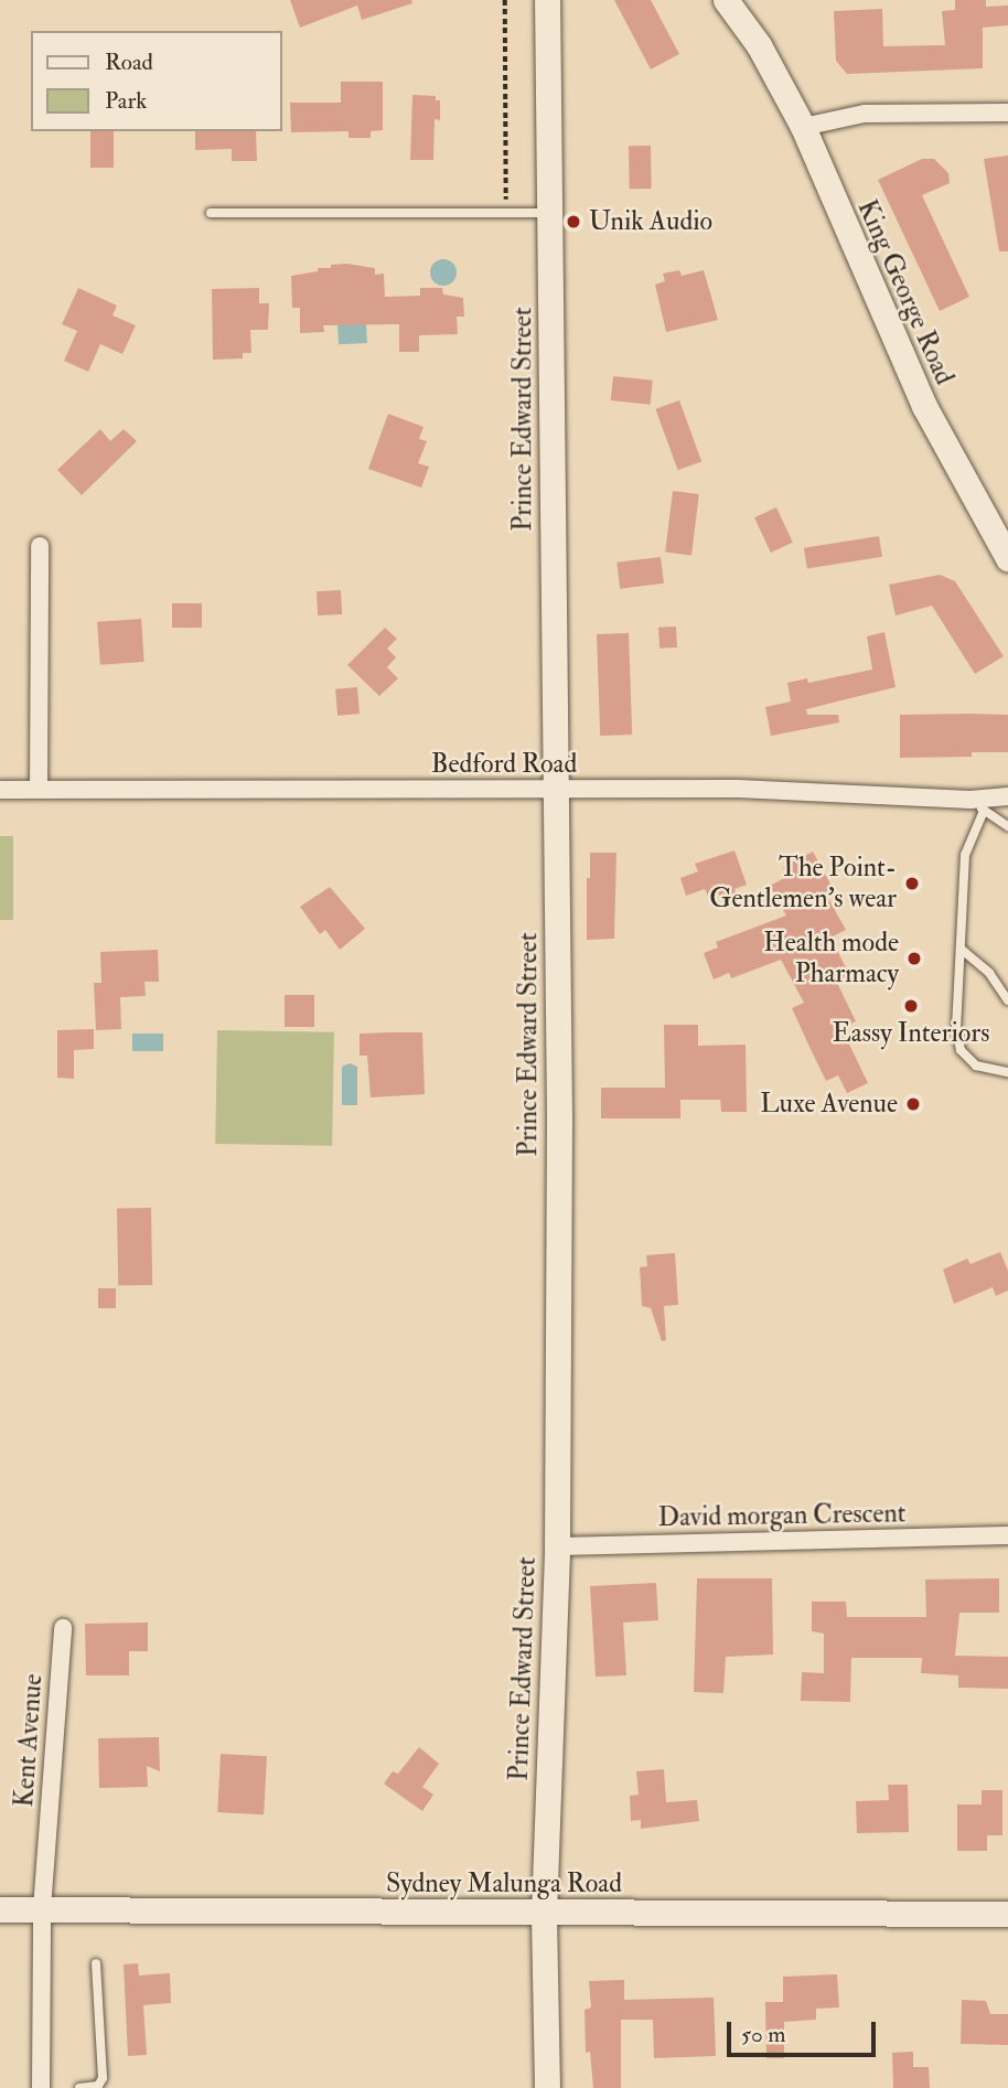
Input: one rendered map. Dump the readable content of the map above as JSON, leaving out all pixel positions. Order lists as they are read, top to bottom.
{
  "streets": {
    "main road": ["King George Road", "Prince Edward Street", "Sydney Malunga Road"],
    "street": ["Bedford Road", "David morgan Crescent", "Kent Avenue"]
  },
  "crossings": [
    ["Prince Edward Street", "Bedford Road"],
    ["Prince Edward Street", "David morgan Crescent"],
    ["Prince Edward Street", "Sydney Malunga Road"],
    ["Kent Avenue", "Sydney Malunga Road"]
  ],
  "places": [
    "Unik Audio",
    "The Point- Gentlemen's wear",
    "Health mode Pharmacy",
    "Eassy Interiors",
    "Luxe Avenue"
  ],
  "legend": ["Road", "Park"],
  "scale_bar": "50 m"
}
